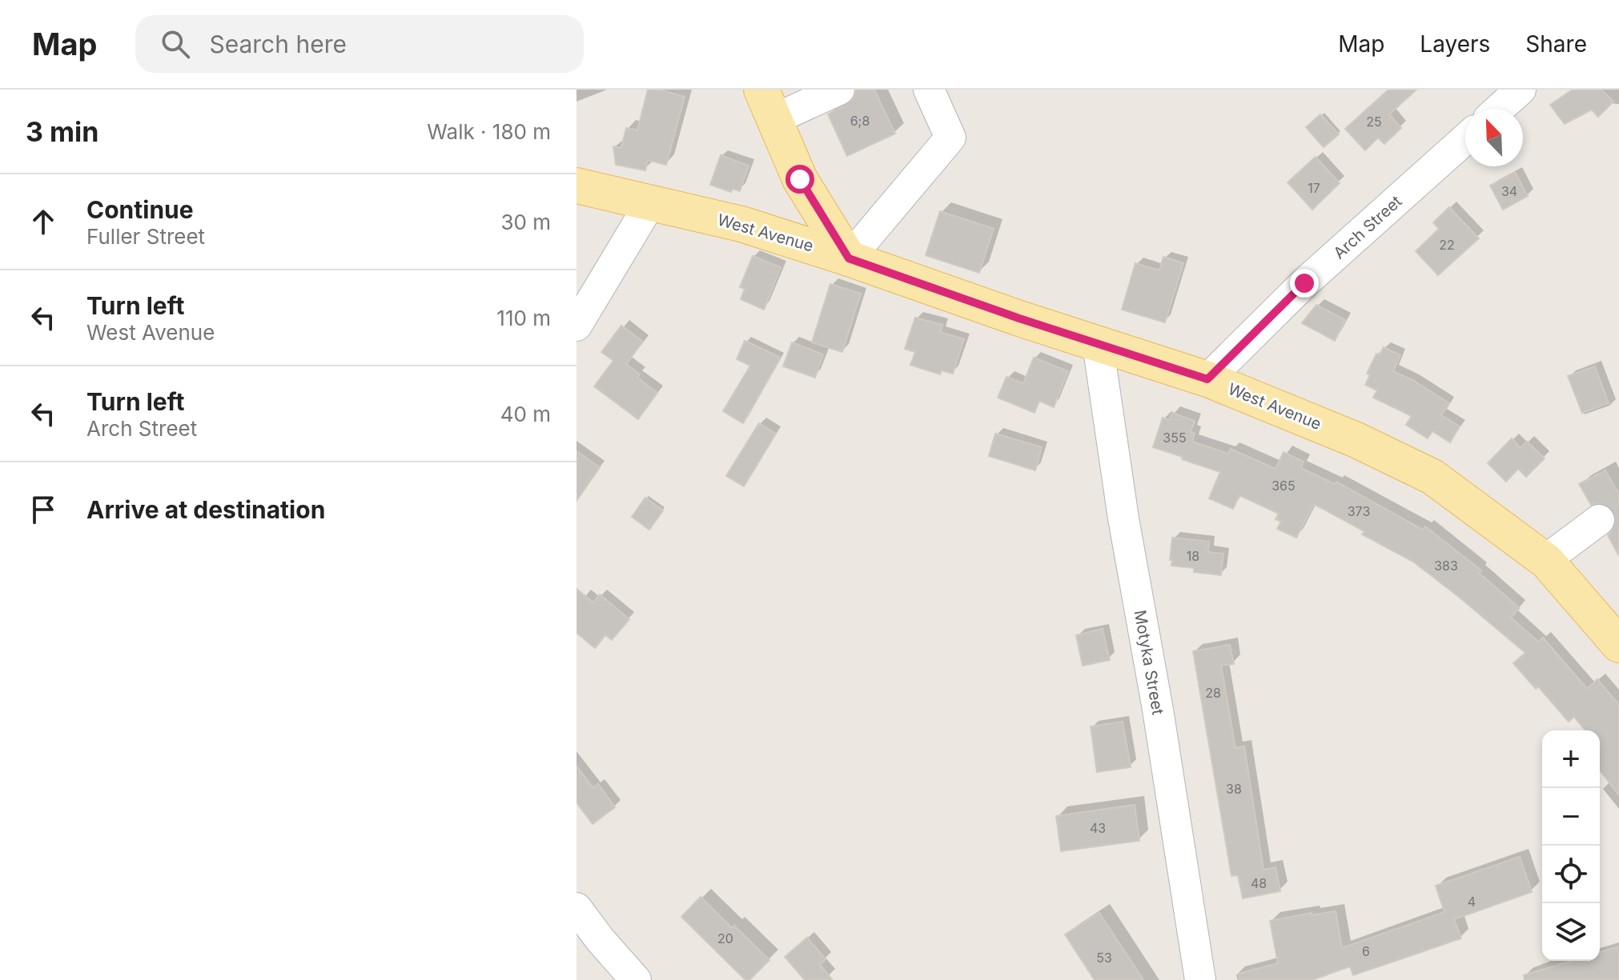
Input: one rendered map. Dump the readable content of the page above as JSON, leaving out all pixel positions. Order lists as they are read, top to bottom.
{
  "streets": {
    "main road": ["West Avenue"],
    "street": ["Arch Street", "Motyka Street"]
  },
  "crossings": [
    ["Arch Street", "West Avenue"],
    ["West Avenue", "Motyka Street"]
  ],
  "house_numbers": [
    "6;8",
    "25",
    "17",
    "34",
    "22",
    "355",
    "365",
    "373",
    "18",
    "383",
    "28",
    "38",
    "43",
    "48",
    "4",
    "20",
    "6",
    "53"
  ],
  "north": "top left",
  "page": {
    "header": "Map",
    "search": "Search here",
    "nav": ["Map", "Layers", "Share"],
    "heading": ["3 min", "Walk · 180 m"],
    "list": [
      ["Continue", "Fuller Street", "30 m"],
      ["Turn left", "West Avenue", "110 m"],
      ["Turn left", "Arch Street", "40 m"],
      "Arrive at destination"
    ],
    "map_buttons": ["+", "−"]
  }
}
